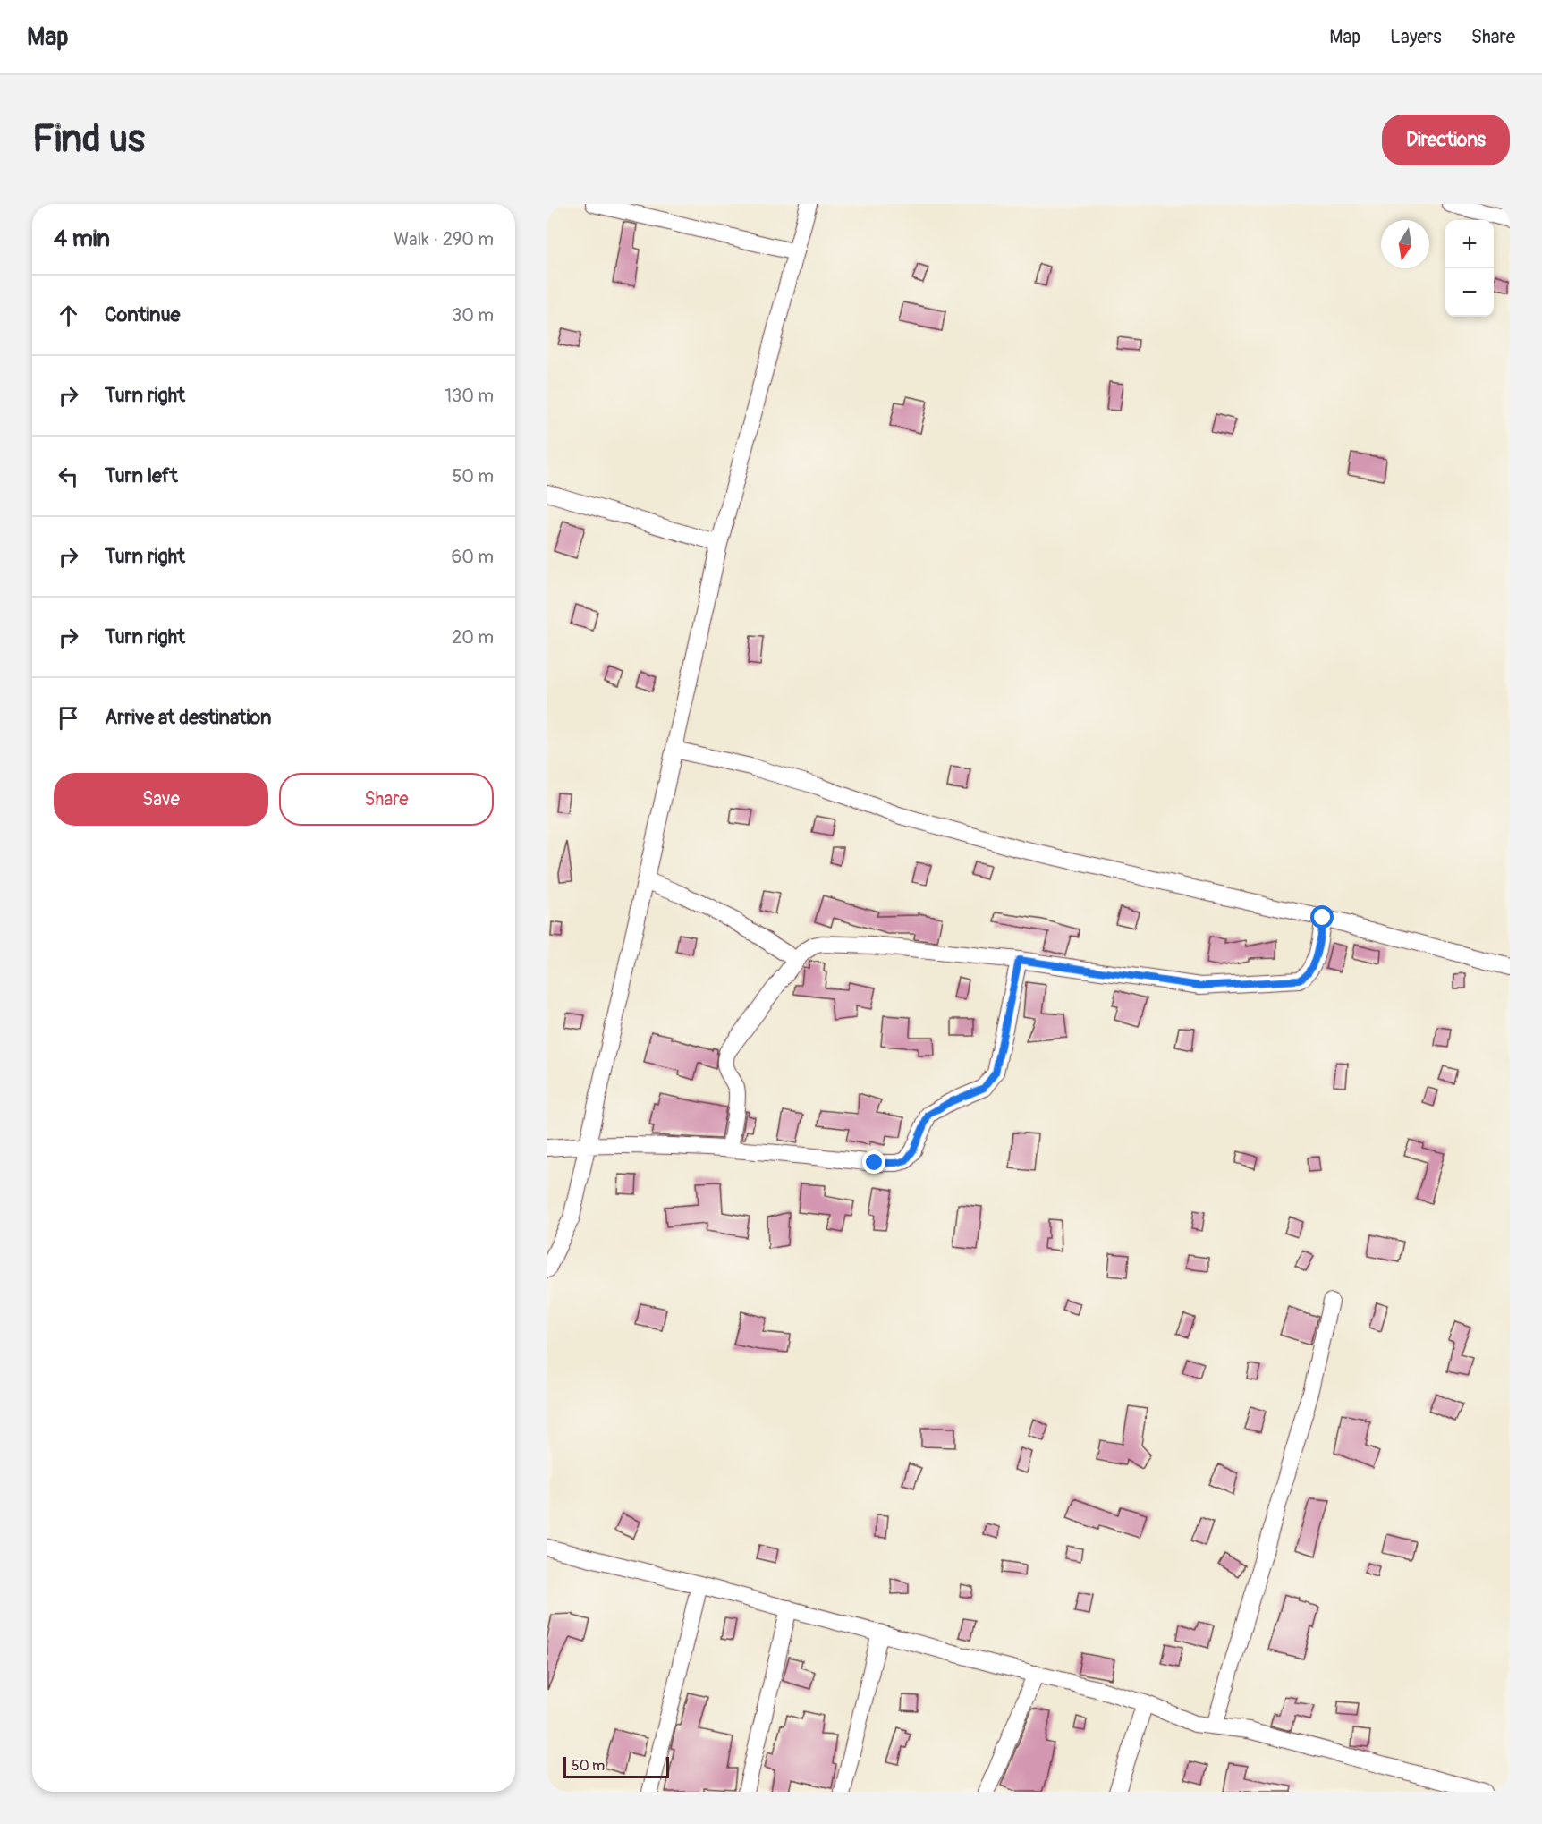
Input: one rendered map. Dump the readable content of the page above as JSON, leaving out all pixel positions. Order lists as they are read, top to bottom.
{
  "scale_bar": "50 m",
  "north": "bottom",
  "page": {
    "header": "Map",
    "nav": ["Map", "Layers", "Share"],
    "buttons": [
      "Directions",
      ["Save", "Share"]
    ],
    "title": "Find us",
    "heading": ["4 min", "Walk · 290 m"],
    "map_buttons": ["+", "−"],
    "list": [
      ["Continue", "30 m"],
      ["Turn right", "130 m"],
      ["Turn left", "50 m"],
      ["Turn right", "60 m"],
      ["Turn right", "20 m"],
      "Arrive at destination"
    ],
    "scale": "50 m"
  }
}
